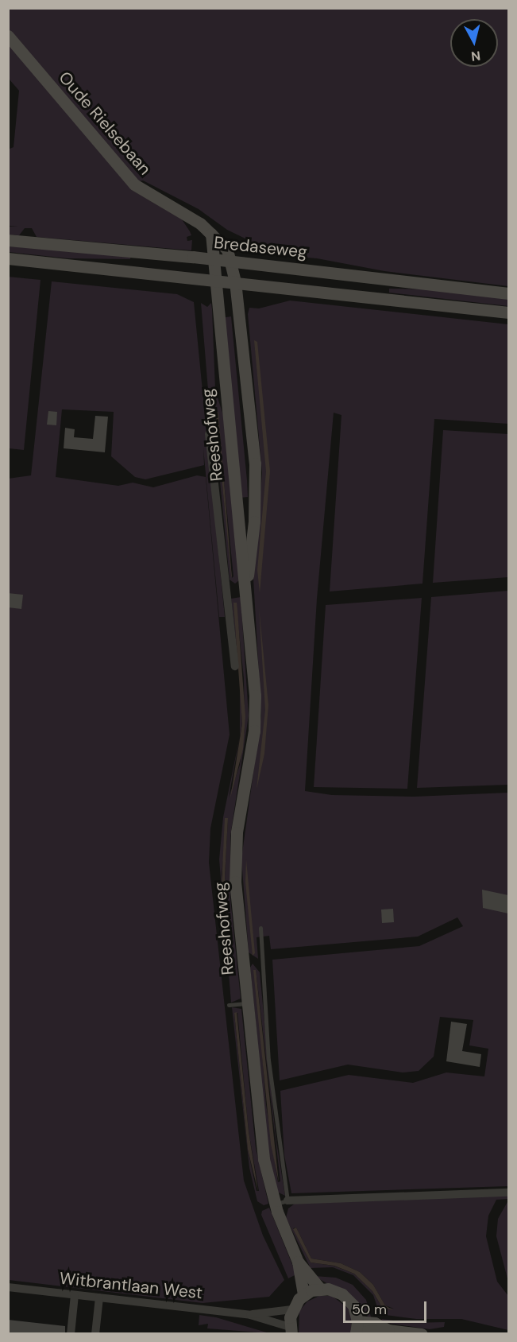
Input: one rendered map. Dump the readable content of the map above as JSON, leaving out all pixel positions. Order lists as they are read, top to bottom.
{
  "streets": {
    "street": [
      "Oude Rielsebaan",
      "Bredaseweg",
      "Reeshofweg",
      "Witbrantlaan West"
    ]
  },
  "crossings": [
    ["Oude Rielsebaan", "Bredaseweg"],
    ["Oude Rielsebaan", "Reeshofweg"],
    ["Bredaseweg", "Reeshofweg"]
  ],
  "scale_bar": "50 m",
  "north": "bottom"
}
